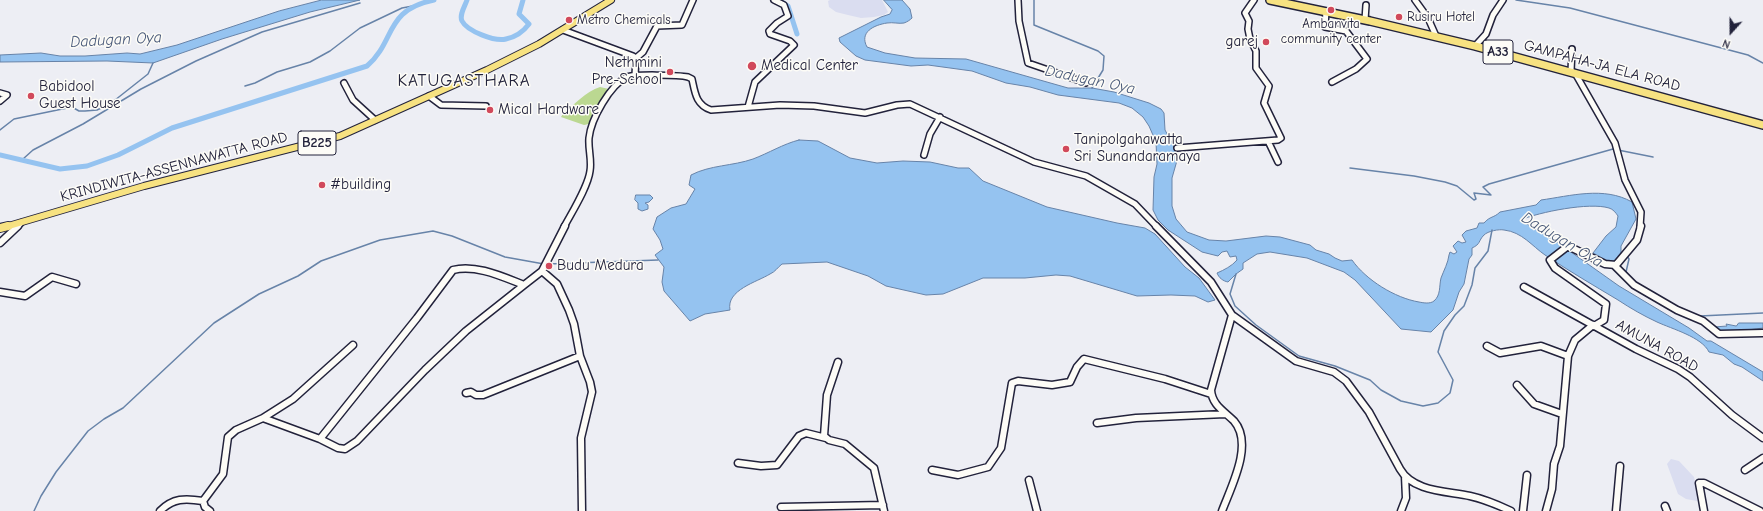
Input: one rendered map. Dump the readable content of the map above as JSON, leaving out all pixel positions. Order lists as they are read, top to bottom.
{
  "streets": {
    "highway": ["A33", "GAMPAHA-JA ELA ROAD"],
    "main road": ["B225", "KRINDIWITA-ASSENNAWATTA ROAD"],
    "street": ["AMUNA ROAD"]
  },
  "districts": ["KATUGASTHARA"],
  "water": ["Dadugan Oya"],
  "places": [
    "Ambanvita community center",
    "Rusiru Hotel",
    "Metro Chemicals",
    "garej",
    "Medical Center",
    "Nethmini Pre-School",
    "Babidool Guest House",
    "Mical Hardware",
    "Tanipolgahawatta Sri Sunandaramaya",
    "#building",
    "Budu Medura"
  ],
  "north": "bottom"
}
